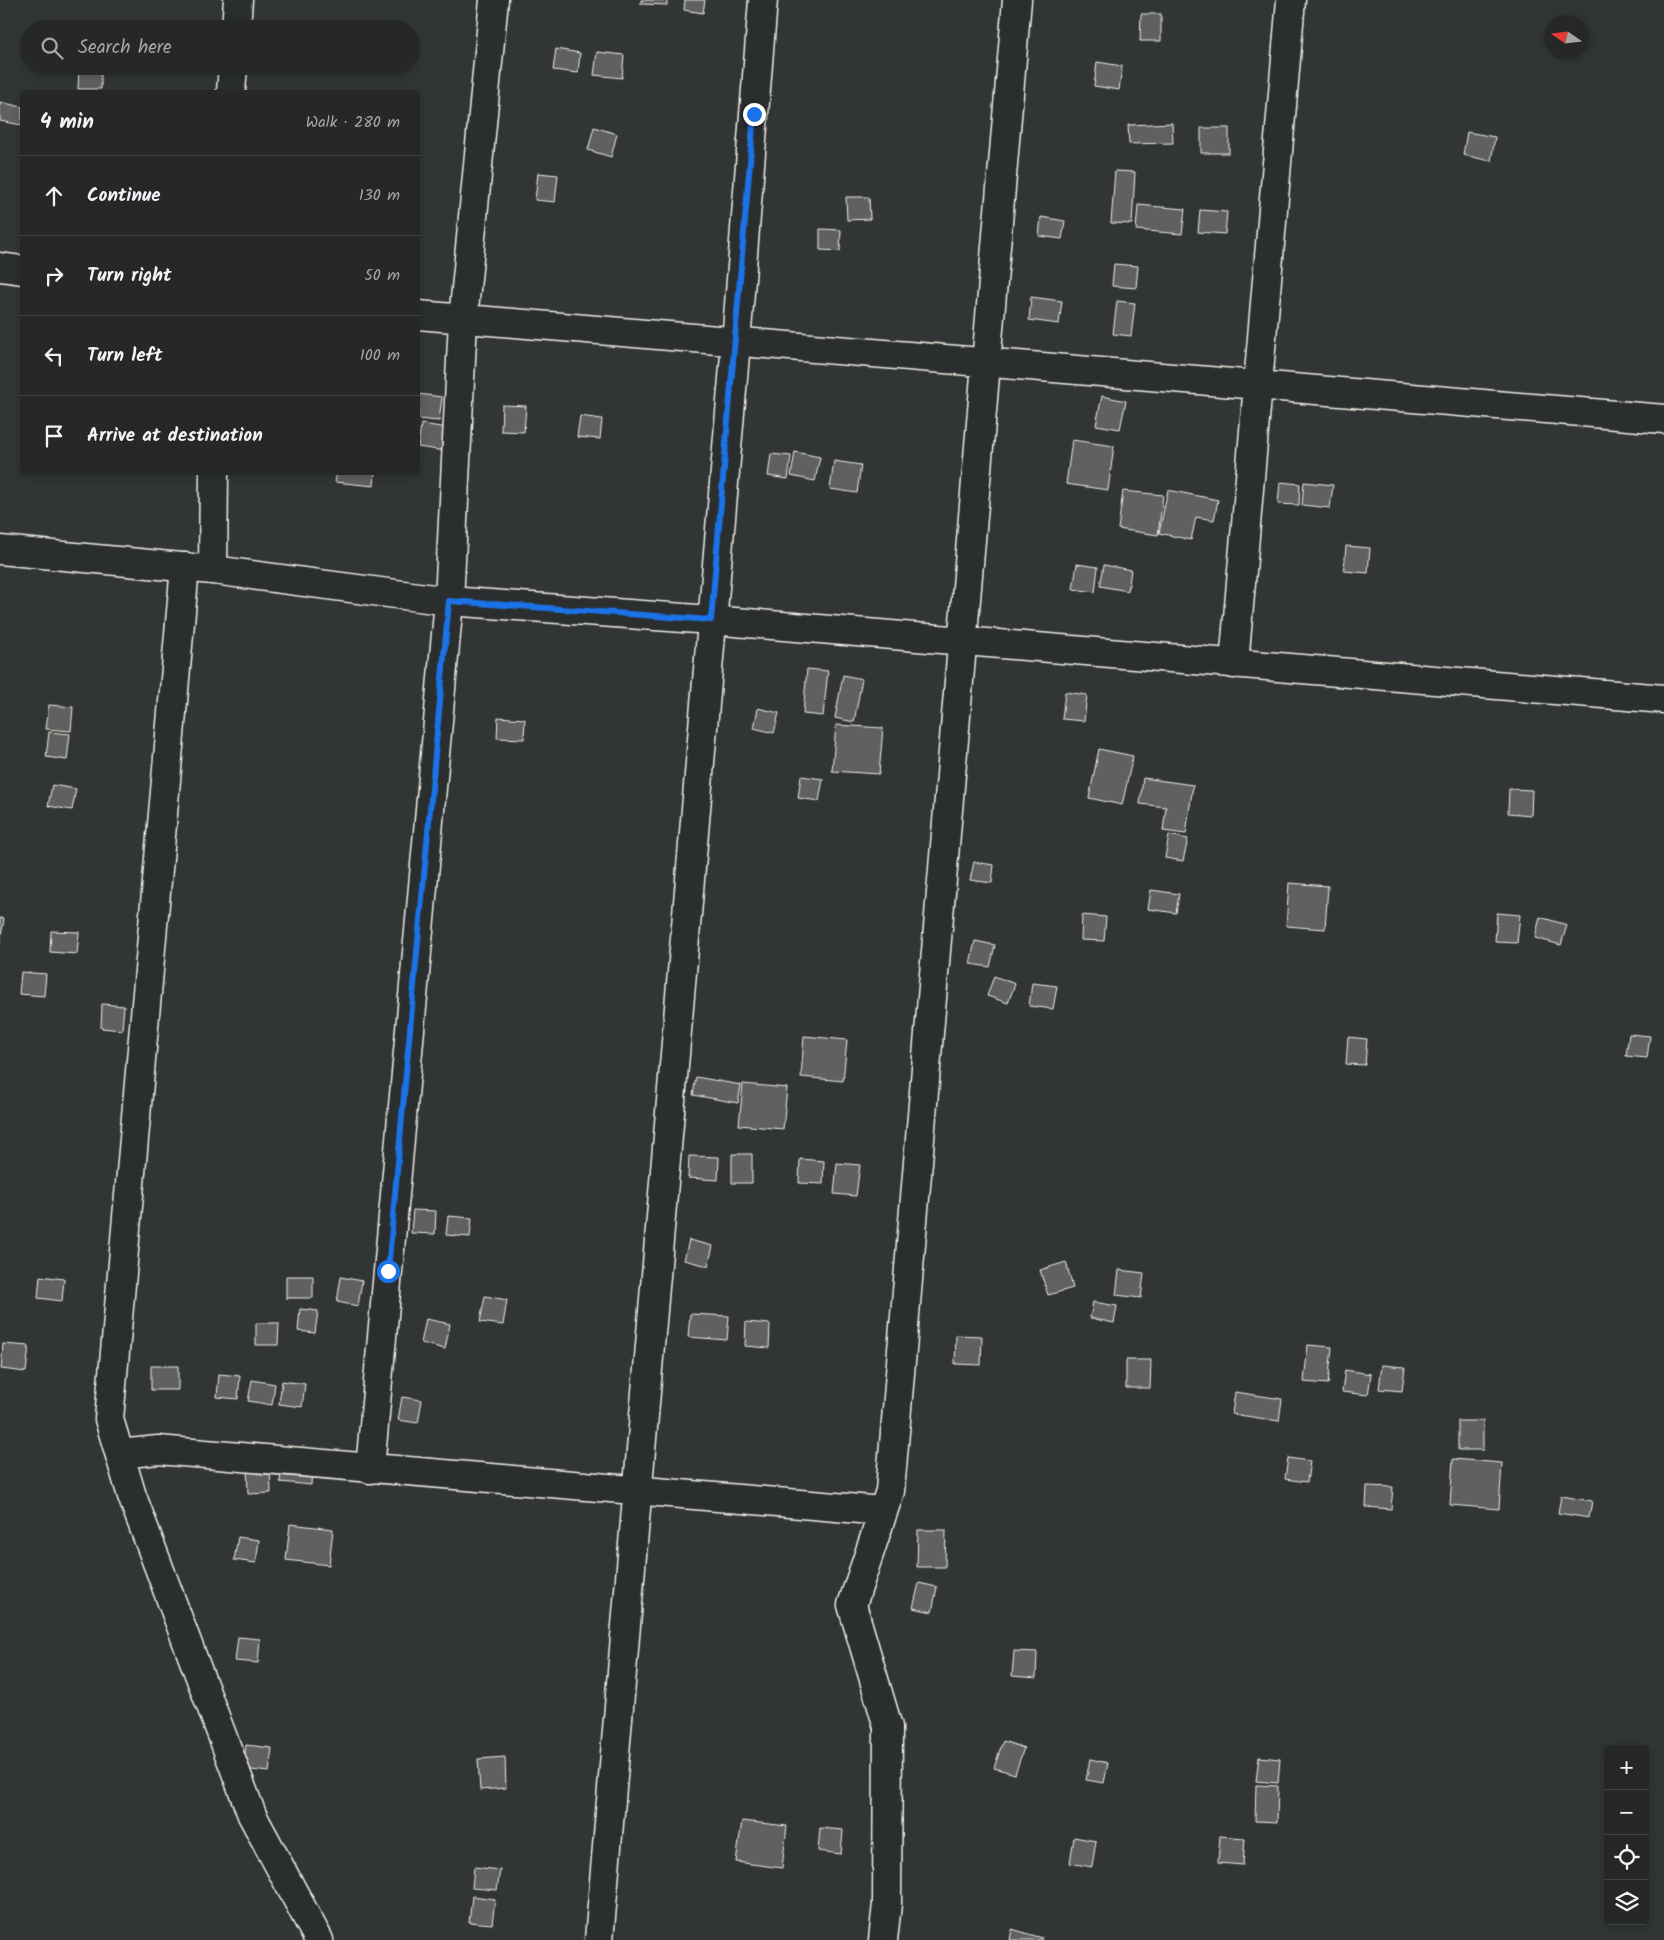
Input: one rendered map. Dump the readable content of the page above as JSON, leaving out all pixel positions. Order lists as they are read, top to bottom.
{
  "north": "left",
  "page": {
    "search": "Search here",
    "heading": ["4 min", "Walk · 280 m"],
    "list": [
      ["Continue", "130 m"],
      ["Turn right", "50 m"],
      ["Turn left", "100 m"],
      "Arrive at destination"
    ],
    "map_buttons": ["+", "−"]
  }
}
